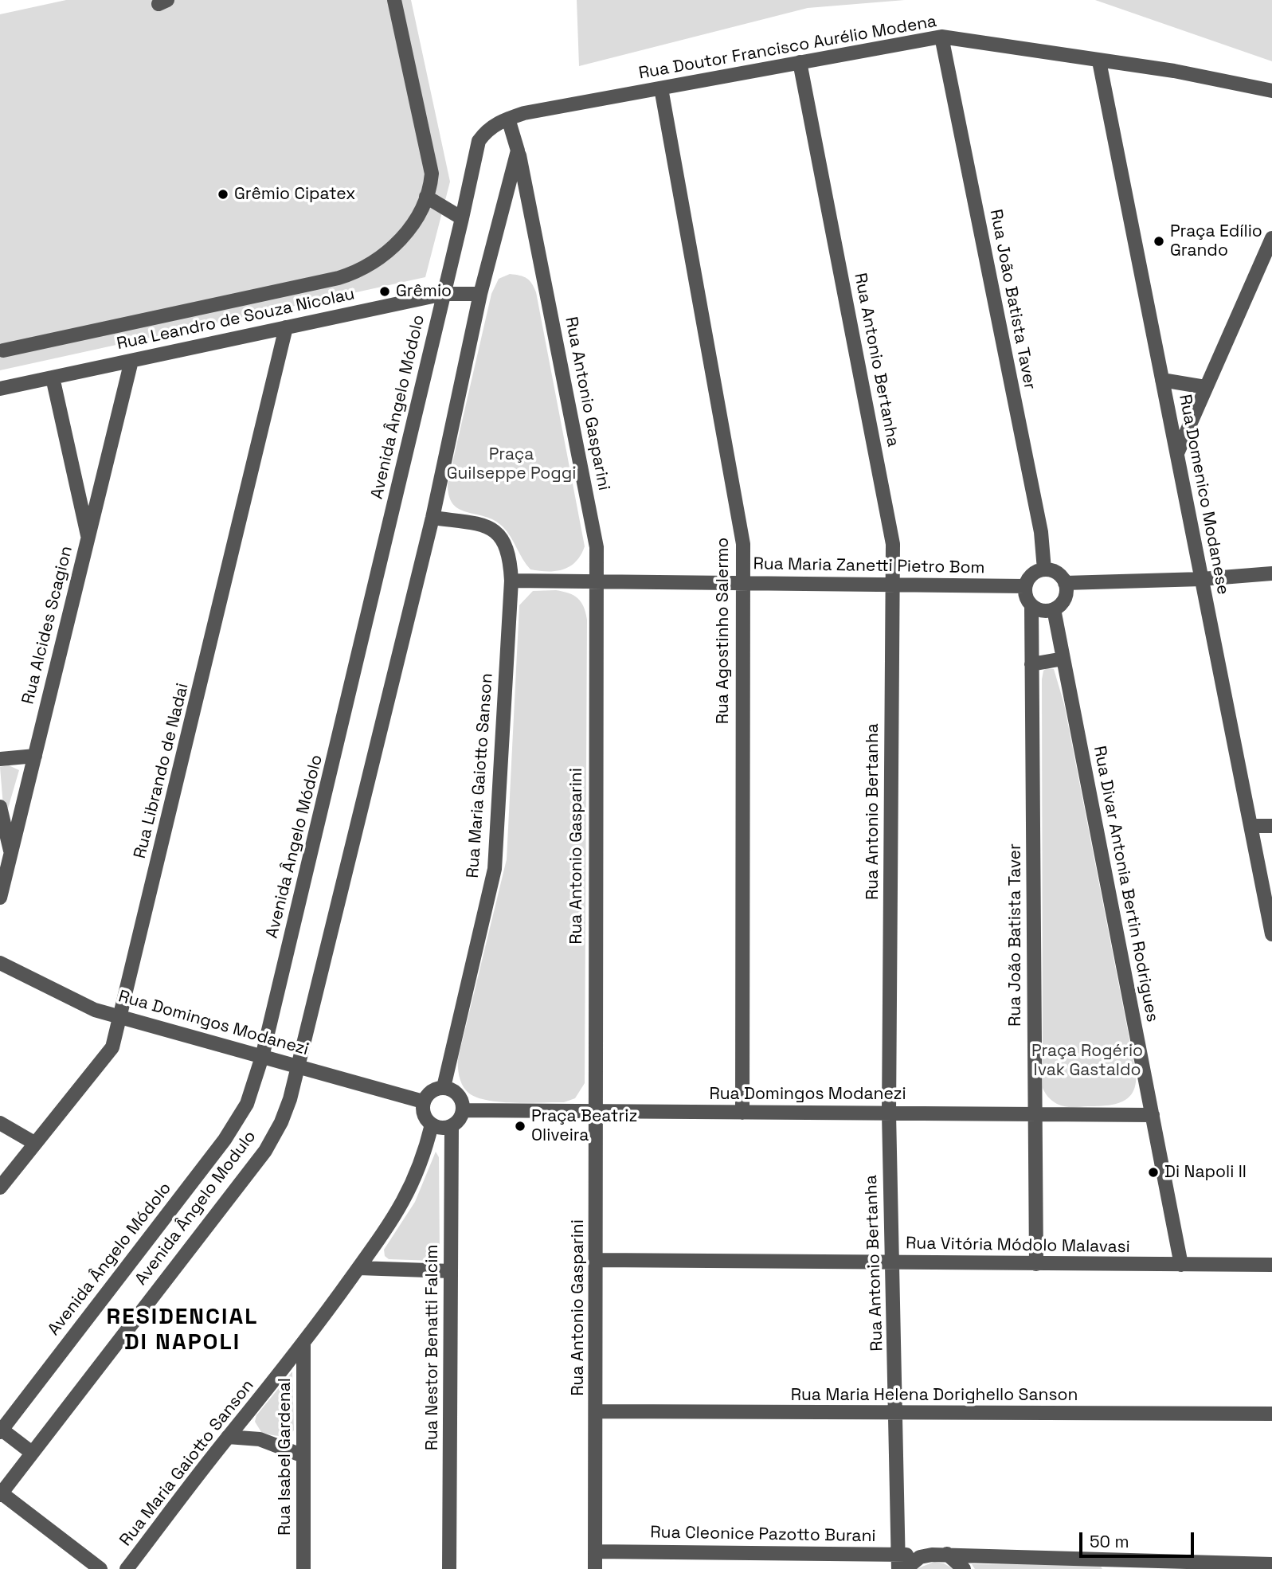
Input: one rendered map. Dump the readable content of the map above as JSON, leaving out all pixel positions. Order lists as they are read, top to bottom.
{
  "streets": {
    "street": [
      "Rua Doutor Francisco Aurélio Modena",
      "Rua João Batista Taver",
      "Rua Leandro de Souza Nicolau",
      "Rua Antonio Bertanha",
      "Rua Antonio Gasparini",
      "Avenida Ângelo Módolo",
      "Rua Domenico Modanese",
      "Rua Maria Zanetti Pietro Bom",
      "Rua Alcides Scagion",
      "Rua Agostinho Salermo",
      "Rua Librando de Nadai",
      "Rua Maria Gaiotto Sanson",
      "Rua Divar Antonia Bertin Rodrigues",
      "Rua Domingos Modanezi",
      "Avenida Ângelo Modulo",
      "Rua Vitória Módolo Malavasi",
      "Rua Nestor Benatti Falcim",
      "Rua Maria Helena Dorighello Sanson",
      "Rua Isabel Gardenal",
      "Rua Cleonice Pazotto Burani"
    ]
  },
  "crossings": [
    ["Rua Doutor Francisco Aurélio Modena", "Rua João Batista Taver"],
    ["Rua Doutor Francisco Aurélio Modena", "Rua Antonio Bertanha"],
    ["Rua Doutor Francisco Aurélio Modena", "Avenida Ângelo Módolo"],
    ["Rua Doutor Francisco Aurélio Modena", "Rua Domenico Modanese"],
    ["Rua Doutor Francisco Aurélio Modena", "Rua Agostinho Salermo"],
    ["Rua João Batista Taver", "Rua Maria Zanetti Pietro Bom"],
    ["Rua João Batista Taver", "Rua Divar Antonia Bertin Rodrigues"],
    ["Rua João Batista Taver", "Rua Domingos Modanezi"],
    ["Rua João Batista Taver", "Rua Vitória Módolo Malavasi"],
    ["Rua Leandro de Souza Nicolau", "Avenida Ângelo Módolo"],
    ["Rua Leandro de Souza Nicolau", "Rua Alcides Scagion"],
    ["Rua Leandro de Souza Nicolau", "Rua Librando de Nadai"],
    ["Rua Antonio Bertanha", "Rua Maria Zanetti Pietro Bom"],
    ["Rua Antonio Bertanha", "Rua Domingos Modanezi"],
    ["Rua Antonio Bertanha", "Rua Vitória Módolo Malavasi"],
    ["Rua Antonio Bertanha", "Rua Maria Helena Dorighello Sanson"],
    ["Rua Antonio Bertanha", "Rua Cleonice Pazotto Burani"],
    ["Rua Antonio Gasparini", "Rua Maria Zanetti Pietro Bom"],
    ["Rua Antonio Gasparini", "Rua Domingos Modanezi"],
    ["Rua Antonio Gasparini", "Rua Vitória Módolo Malavasi"],
    ["Rua Antonio Gasparini", "Rua Maria Helena Dorighello Sanson"],
    ["Rua Antonio Gasparini", "Rua Cleonice Pazotto Burani"],
    ["Avenida Ângelo Módolo", "Rua Domingos Modanezi"],
    ["Rua Maria Zanetti Pietro Bom", "Rua Agostinho Salermo"],
    ["Rua Maria Zanetti Pietro Bom", "Rua Maria Gaiotto Sanson"],
    ["Rua Maria Zanetti Pietro Bom", "Rua Divar Antonia Bertin Rodrigues"],
    ["Rua Agostinho Salermo", "Rua Domingos Modanezi"],
    ["Rua Librando de Nadai", "Rua Domingos Modanezi"],
    ["Rua Maria Gaiotto Sanson", "Rua Domingos Modanezi"],
    ["Rua Maria Gaiotto Sanson", "Rua Nestor Benatti Falcim"],
    ["Rua Maria Gaiotto Sanson", "Rua Isabel Gardenal"],
    ["Rua Divar Antonia Bertin Rodrigues", "Rua Domingos Modanezi"],
    ["Rua Divar Antonia Bertin Rodrigues", "Rua Vitória Módolo Malavasi"],
    ["Rua Domingos Modanezi", "Avenida Ângelo Modulo"],
    ["Rua Domingos Modanezi", "Rua Nestor Benatti Falcim"]
  ],
  "districts": ["RESIDENCIAL DI NAPOLI"],
  "parks": ["Praça Guilseppe Poggi", "Praça Rogério Ivak Gastaldo"],
  "places": [
    "Grêmio Cipatex",
    "Praça Edílio Grando",
    "Grêmio",
    "Praça Beatriz Oliveira",
    "Di Napoli II"
  ],
  "scale_bar": "50 m"
}
